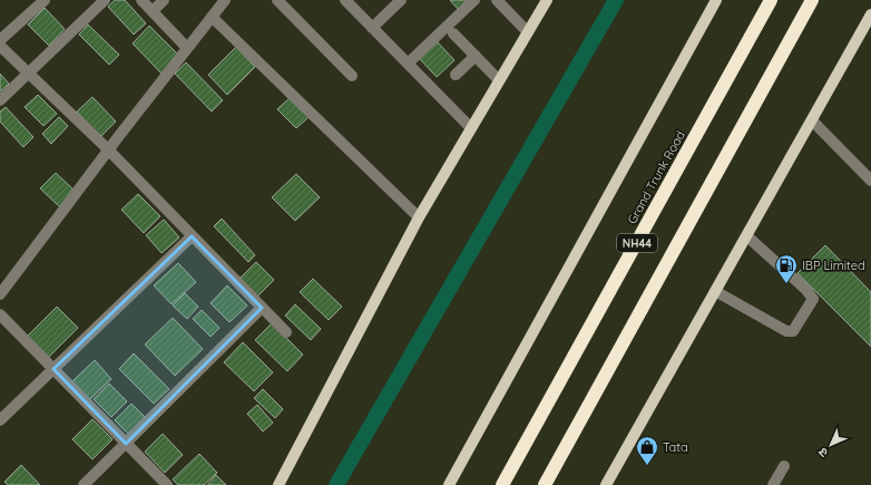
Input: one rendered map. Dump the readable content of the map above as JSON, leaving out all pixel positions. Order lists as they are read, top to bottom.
{
  "streets": {
    "highway": ["Grand Trunk Road", "NH44"]
  },
  "places": {
    "fuel station": ["IBP Limited"],
    "shop": ["Tata"]
  },
  "north": "bottom left"
}
